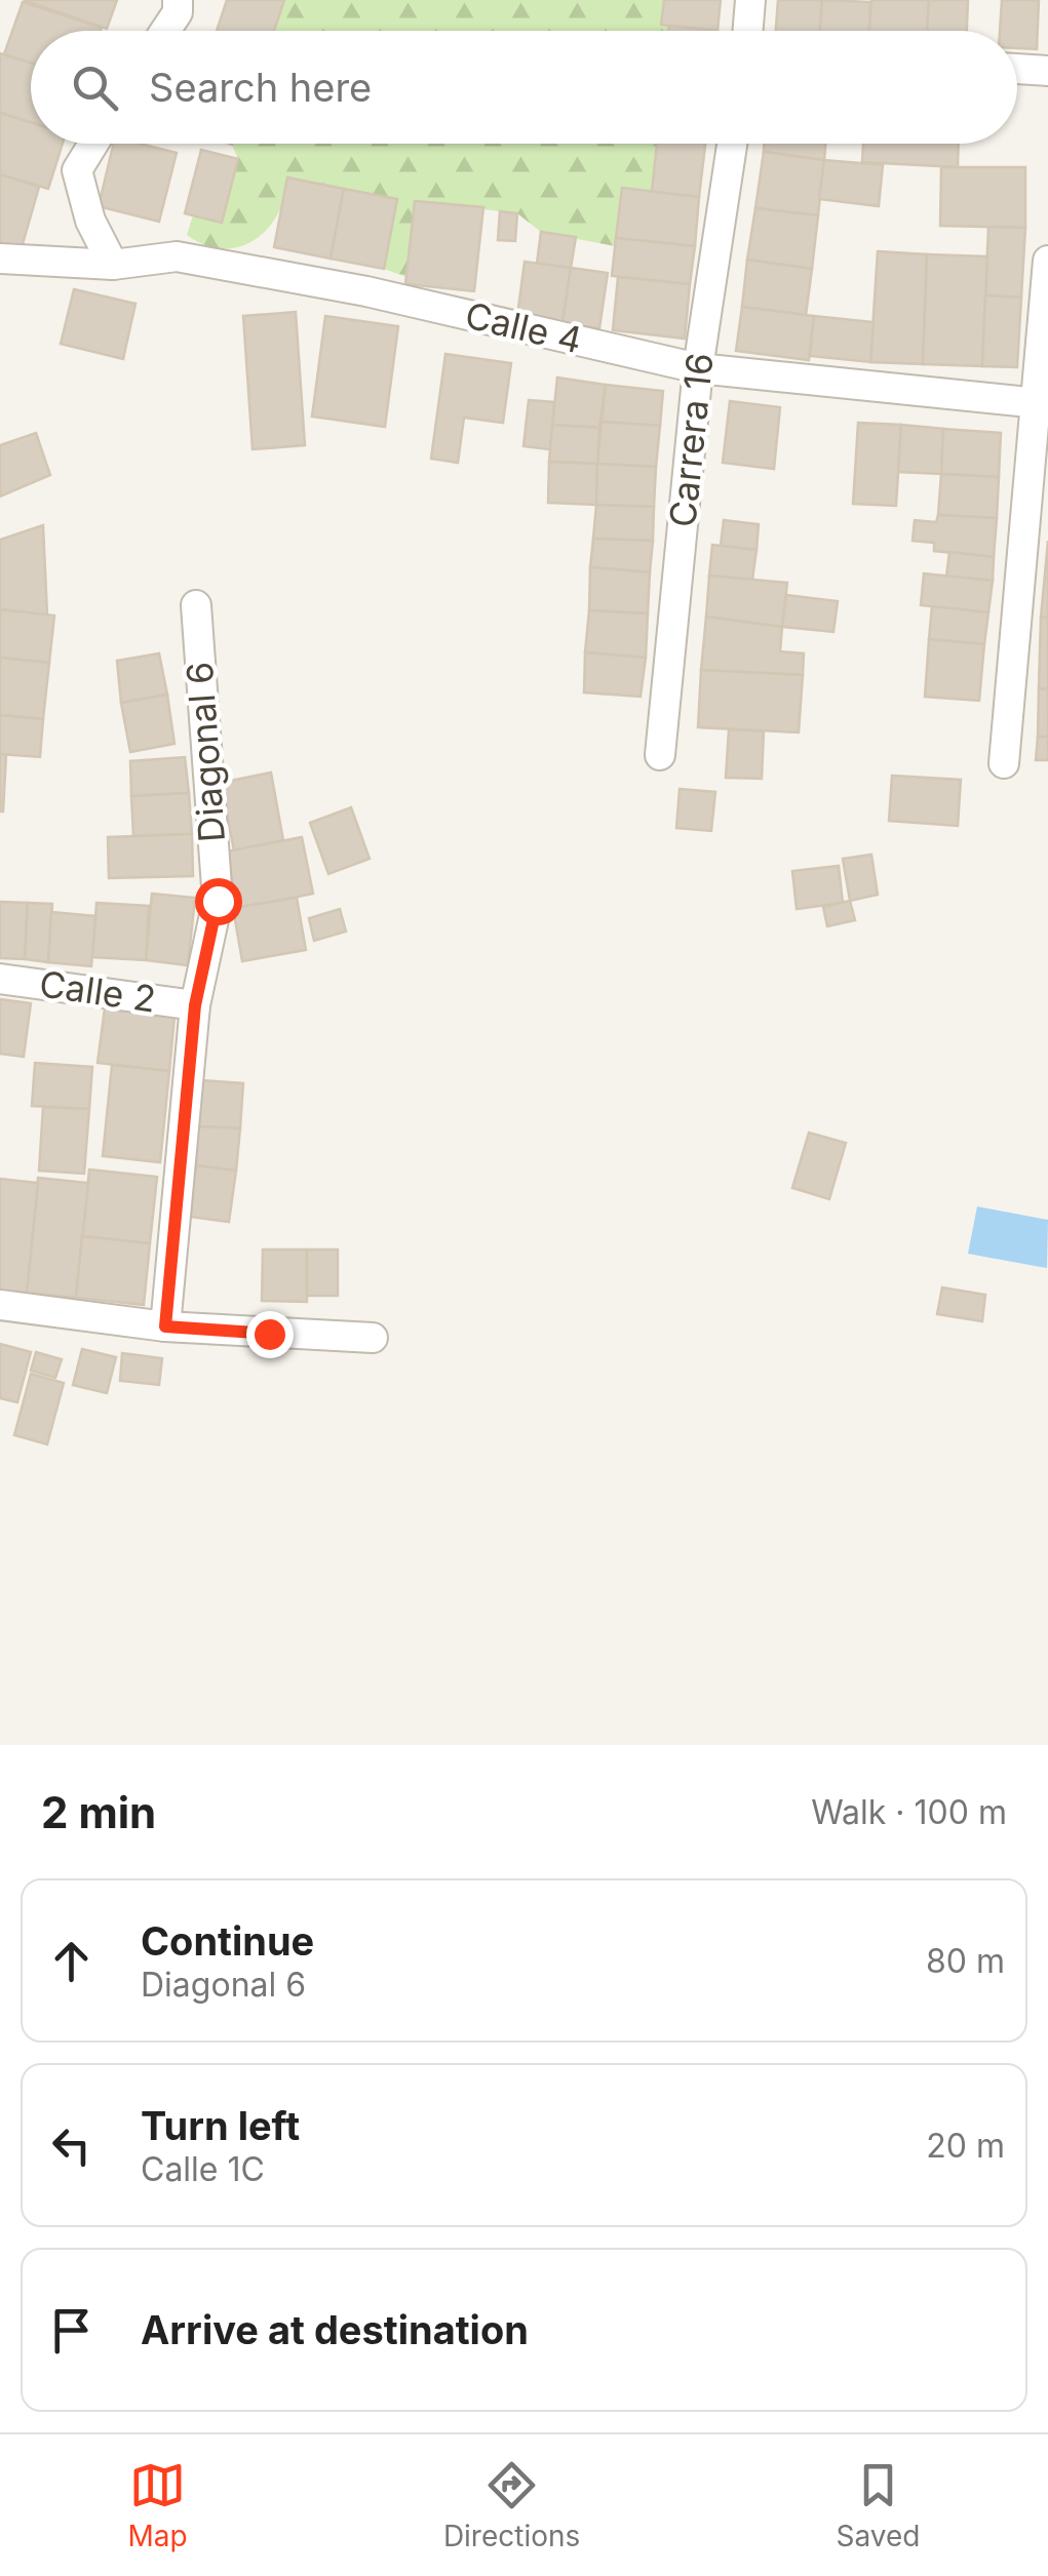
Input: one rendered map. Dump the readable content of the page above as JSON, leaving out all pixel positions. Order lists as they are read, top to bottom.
{
  "streets": {
    "street": [
      "Calle 4",
      "Carrera 16",
      "Diagonal 6",
      "Calle 2"
    ]
  },
  "crossings": [
    ["Calle 4", "Carrera 16"],
    ["Diagonal 6", "Calle 2"]
  ],
  "page": {
    "search": "Search here",
    "heading": ["2 min", "Walk · 100 m"],
    "list": [
      ["Continue", "Diagonal 6", "80 m"],
      ["Turn left", "Calle 1C", "20 m"],
      "Arrive at destination"
    ],
    "nav": ["Map", "Directions", "Saved"]
  }
}
